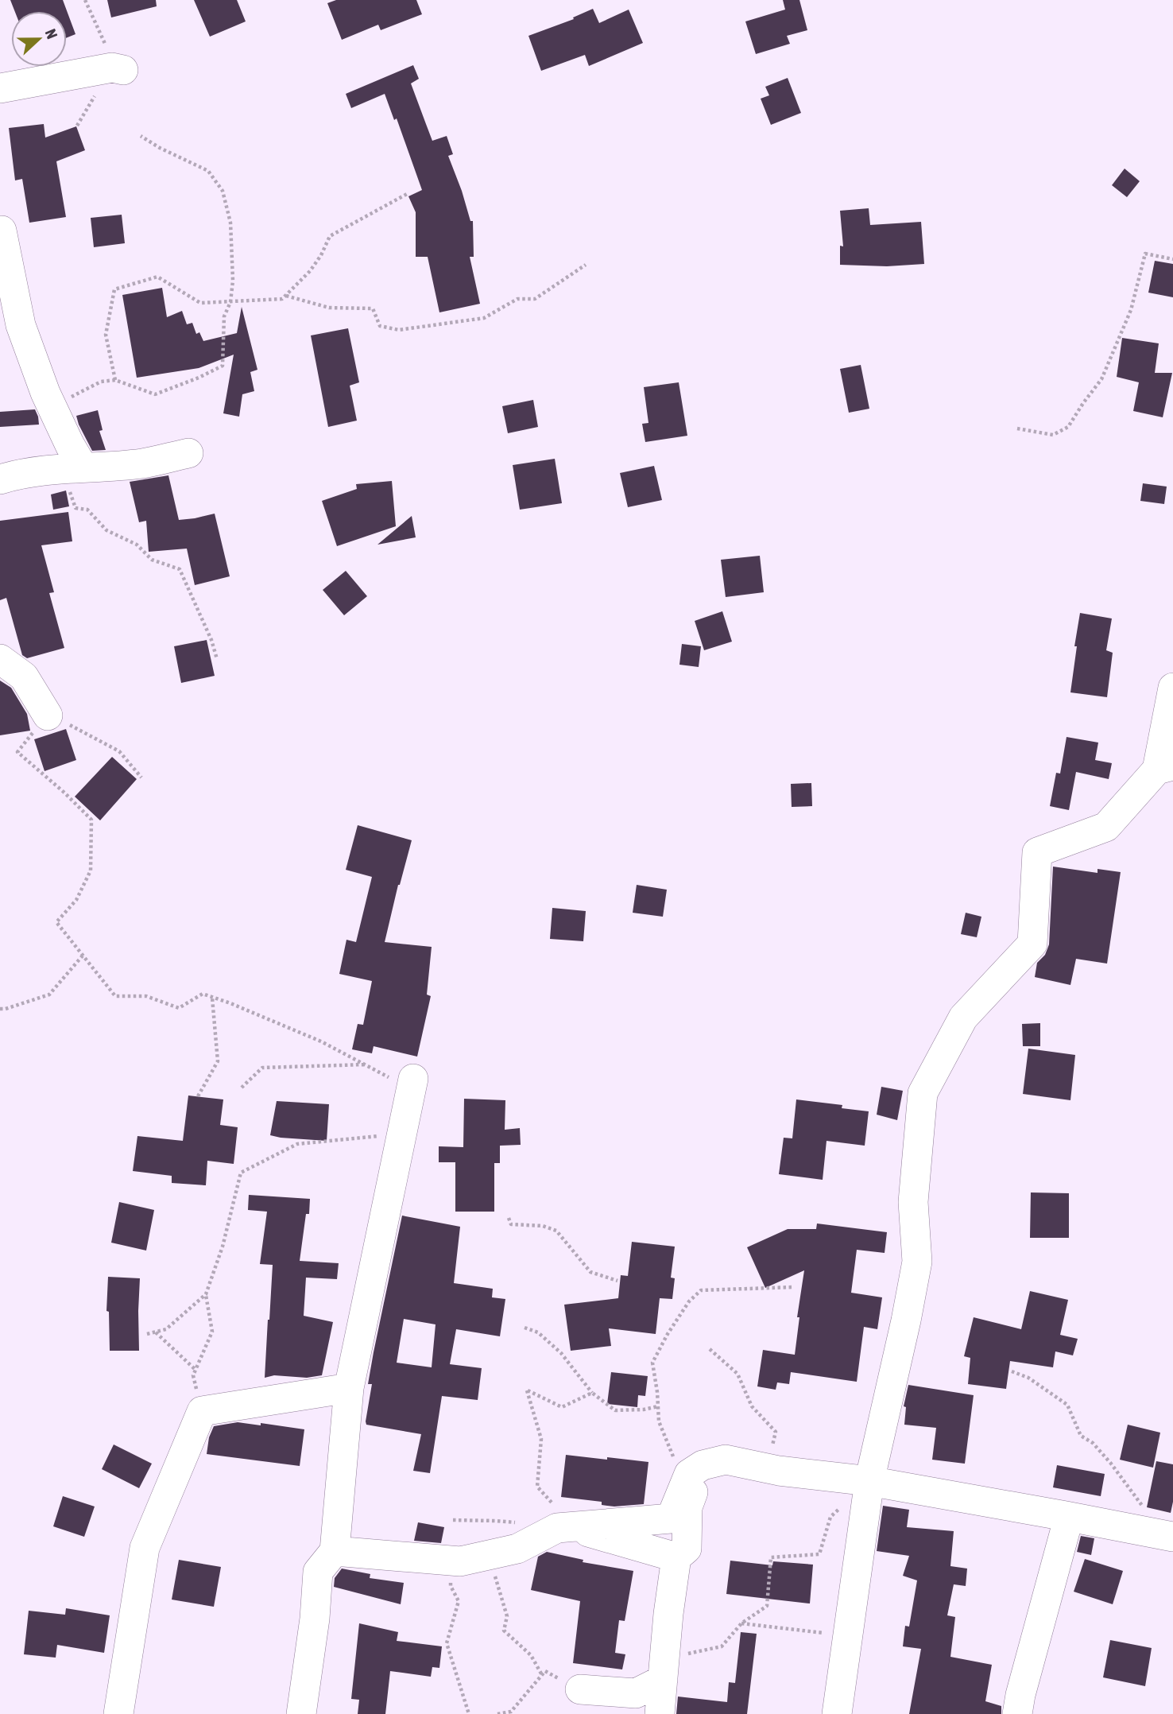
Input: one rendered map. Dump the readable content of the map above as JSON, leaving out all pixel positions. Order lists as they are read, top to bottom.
{
  "north": "right"
}
